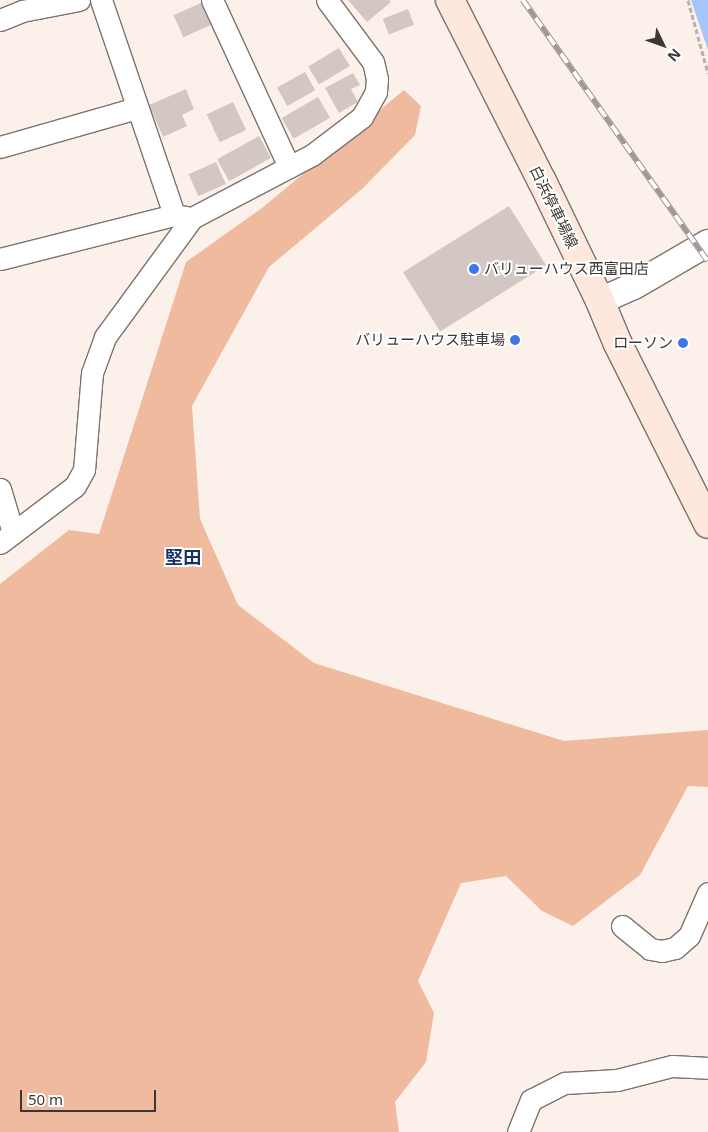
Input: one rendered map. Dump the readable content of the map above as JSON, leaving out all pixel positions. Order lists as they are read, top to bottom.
{
  "streets": {
    "main road": ["白浜停車場線"]
  },
  "districts": ["堅田"],
  "places": ["バリューハウス西富田店", "バリューハウス駐車場", "ローソン"],
  "scale_bar": "50 m",
  "north": "bottom right"
}
